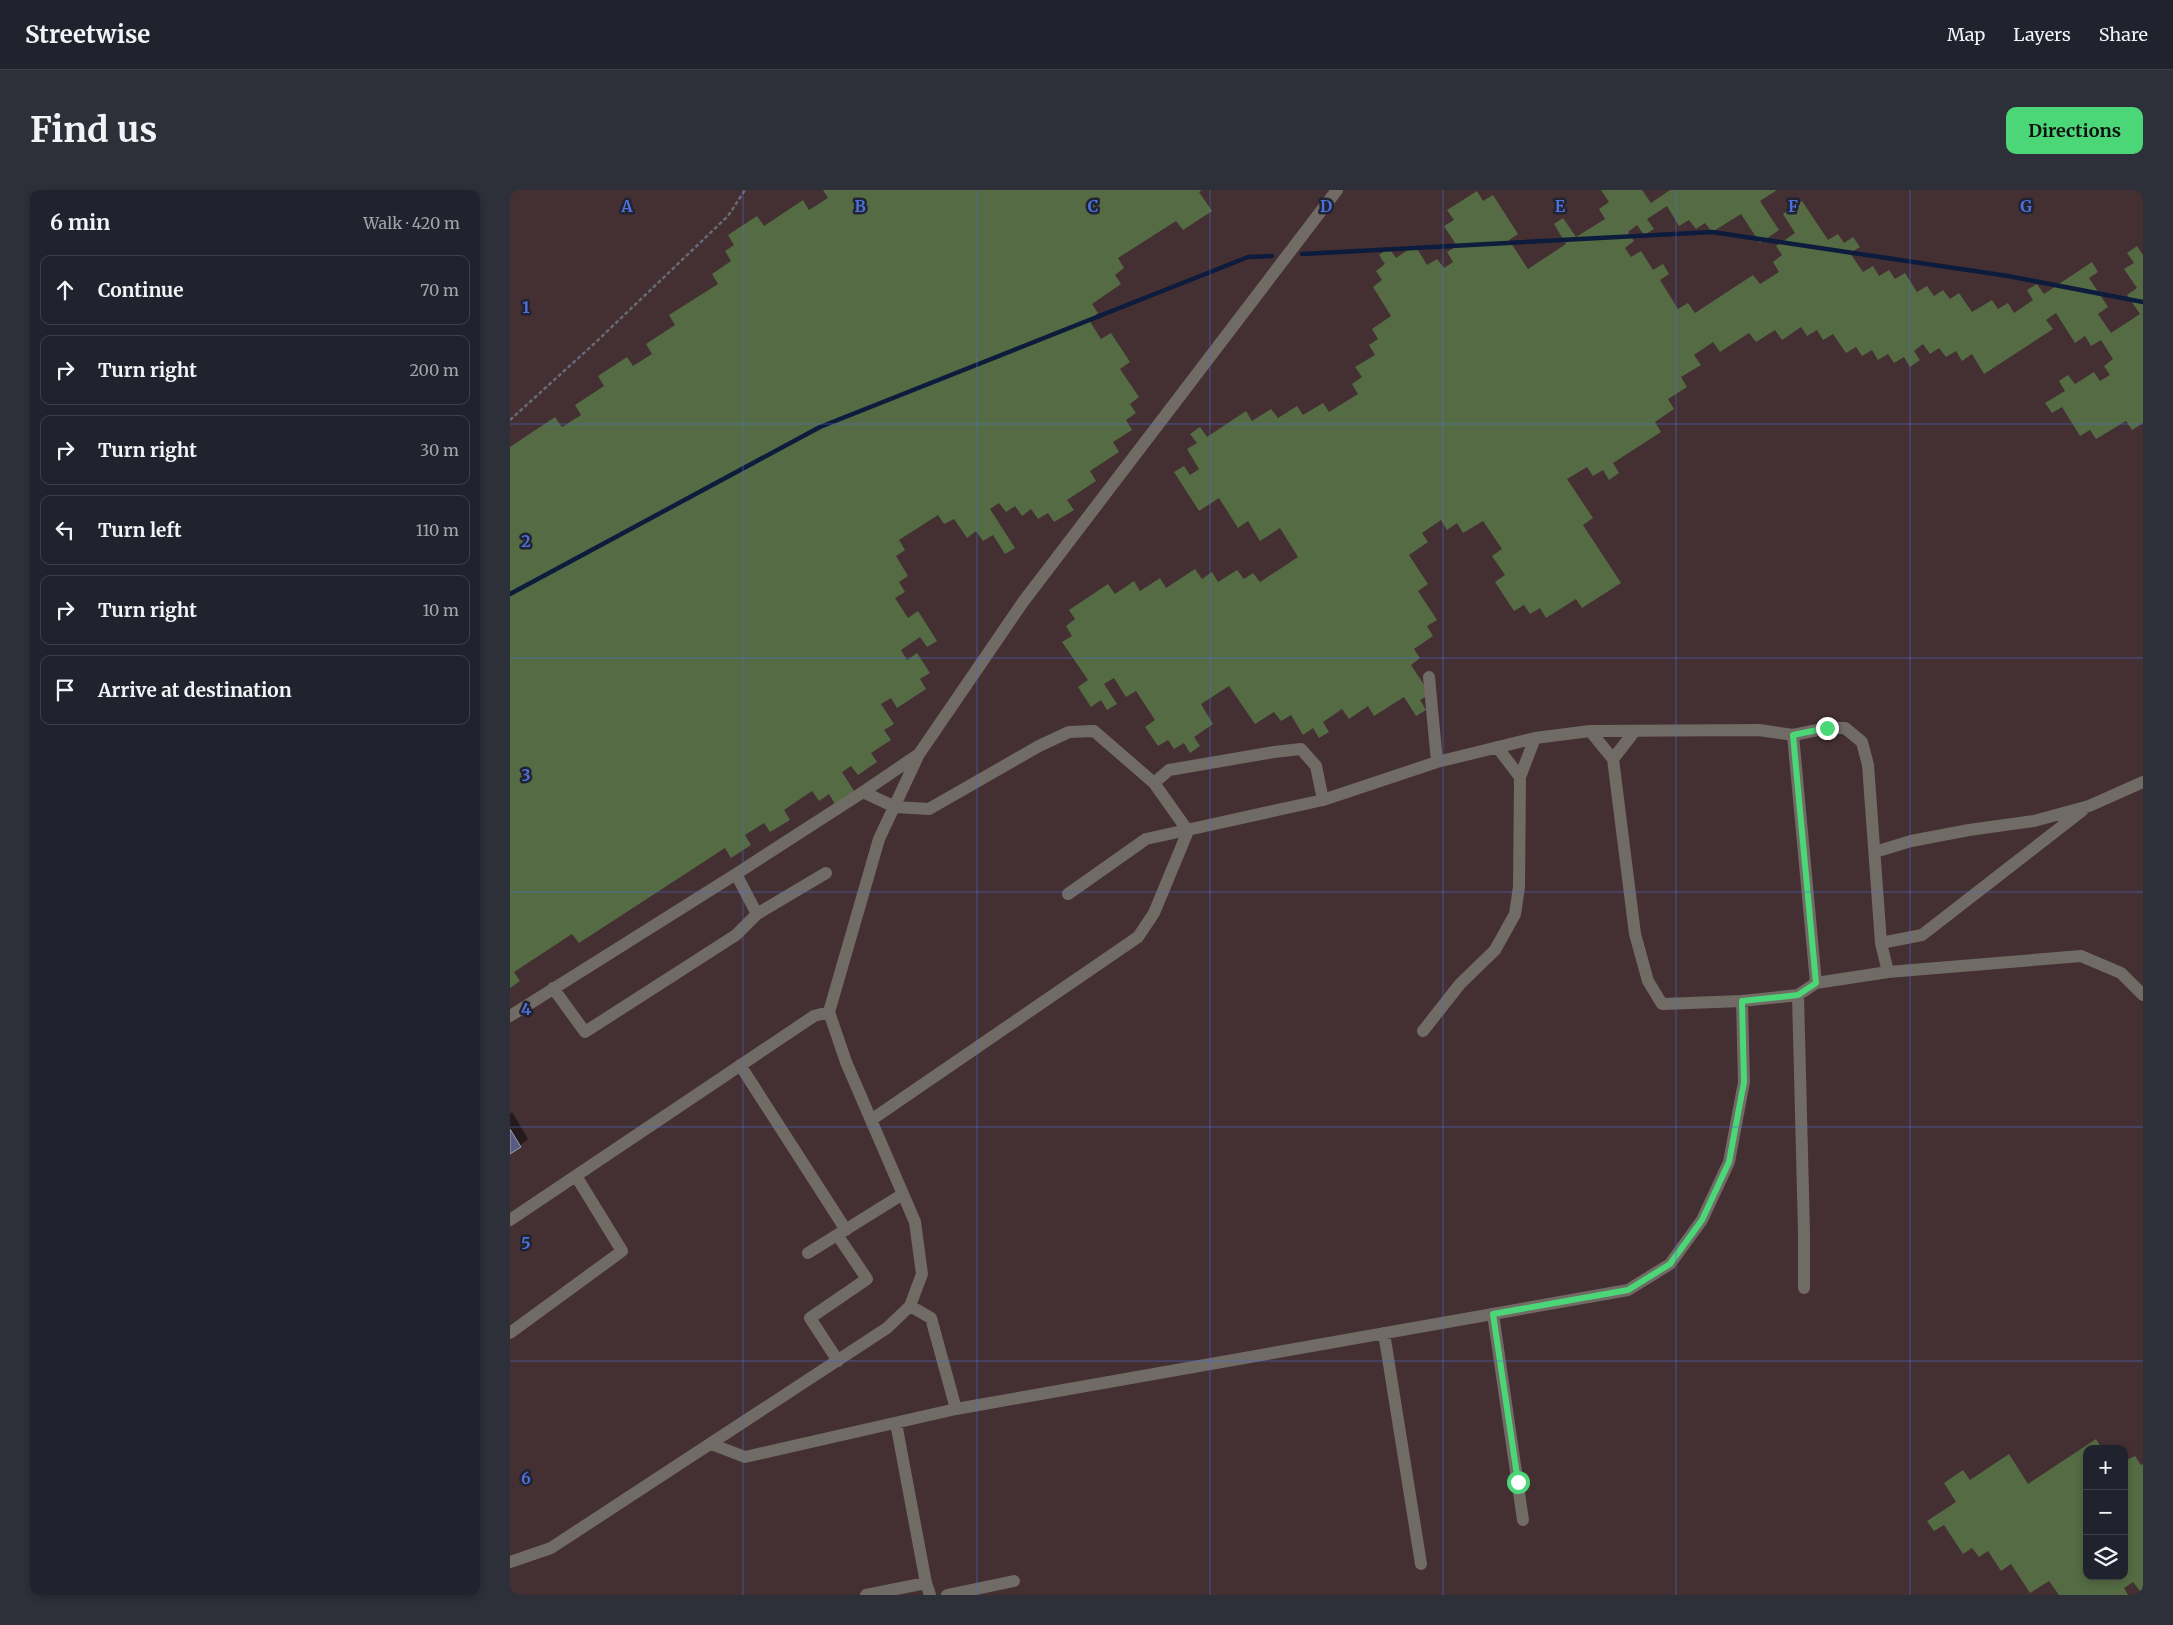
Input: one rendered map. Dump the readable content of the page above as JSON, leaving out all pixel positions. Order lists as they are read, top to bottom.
{
  "page": {
    "header": "Streetwise",
    "nav": ["Map", "Layers", "Share"],
    "buttons": "Directions",
    "title": "Find us",
    "heading": ["6 min", "Walk · 420 m"],
    "list": [
      ["Continue", "70 m"],
      ["Turn right", "200 m"],
      ["Turn right", "30 m"],
      ["Turn left", "110 m"],
      ["Turn right", "10 m"],
      "Arrive at destination"
    ],
    "map_buttons": ["+", "−"]
  },
  "grid": {
    "columns": [
      "A",
      "B",
      "C",
      "D",
      "E",
      "F",
      "G"
    ],
    "rows": [
      "1",
      "2",
      "3",
      "4",
      "5",
      "6"
    ]
  }
}
